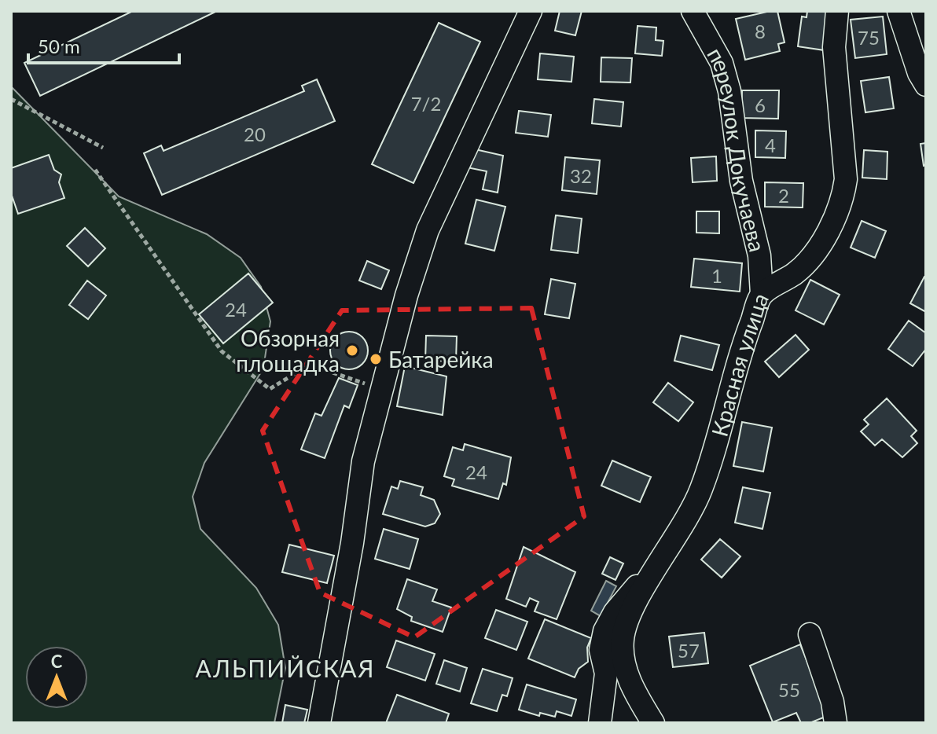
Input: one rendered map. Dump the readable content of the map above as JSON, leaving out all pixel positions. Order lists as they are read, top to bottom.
{
  "streets": {
    "street": ["переулок Докучаева", "Красная улица"]
  },
  "crossings": [
    ["переулок Докучаева", "Красная улица"]
  ],
  "districts": ["АЛЬПИЙСКАЯ"],
  "places": ["Обзорная площадка", "Батарейка"],
  "house_numbers": [
    "8",
    "75",
    "7/2",
    "6",
    "20",
    "4",
    "32",
    "2",
    "1",
    "24",
    "24",
    "57",
    "55"
  ],
  "scale_bar": "50 m",
  "north": "top"
}
